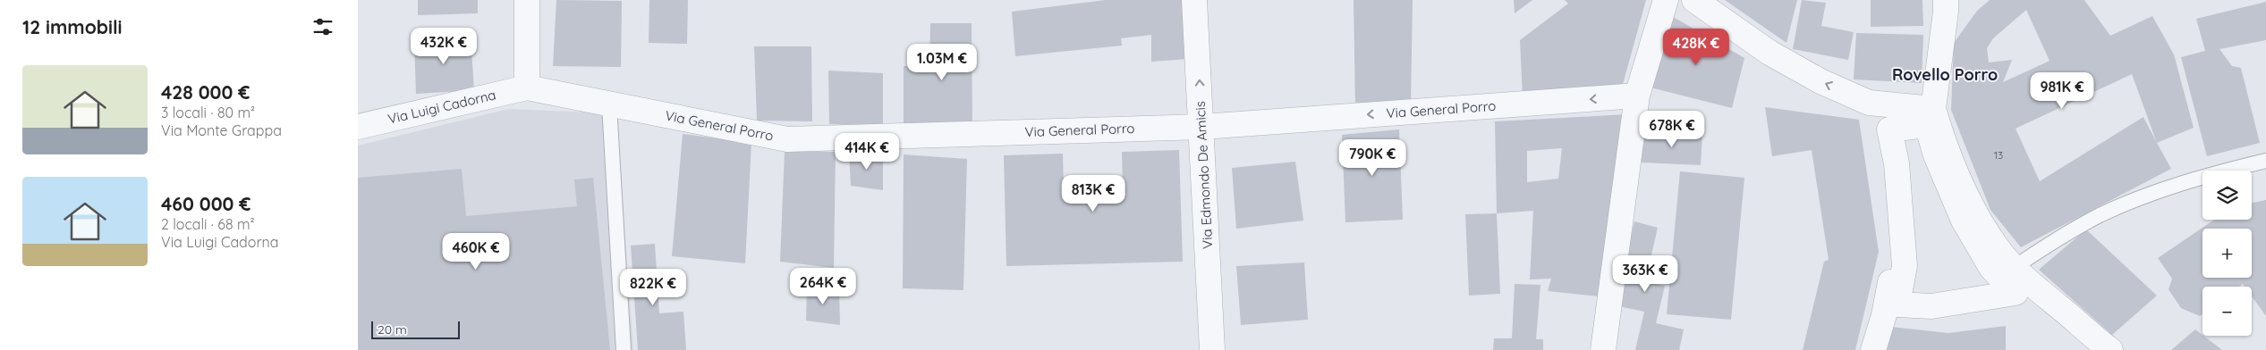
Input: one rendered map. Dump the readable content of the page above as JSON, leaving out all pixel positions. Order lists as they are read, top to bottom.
{
  "streets": {
    "street": ["Via Luigi Cadorna", "Via General Porro", "Via Edmondo De Amicis"]
  },
  "crossings": [
    ["Via Luigi Cadorna", "Via General Porro"],
    ["Via General Porro", "Via Edmondo De Amicis"]
  ],
  "one_way": ["Via General Porro", "Via Edmondo De Amicis"],
  "districts": ["Rovello Porro"],
  "house_numbers": ["13"],
  "scale_bar": "20 m",
  "page": {
    "heading": "12 immobili",
    "price": [
      "432K €",
      "428K €",
      "1.03M €",
      "981K €",
      "678K €",
      "414K €",
      "790K €",
      "813K €",
      "460K €",
      "363K €",
      "264K €",
      "822K €"
    ],
    "list": [
      {
        "name": "428 000 €",
        "note": "3 locali · 80 m² · Via Monte Grappa"
      },
      {
        "name": "460 000 €",
        "note": "2 locali · 68 m² · Via Luigi Cadorna"
      }
    ],
    "map_buttons": ["+", "−"],
    "scale": "20 m"
  }
}
